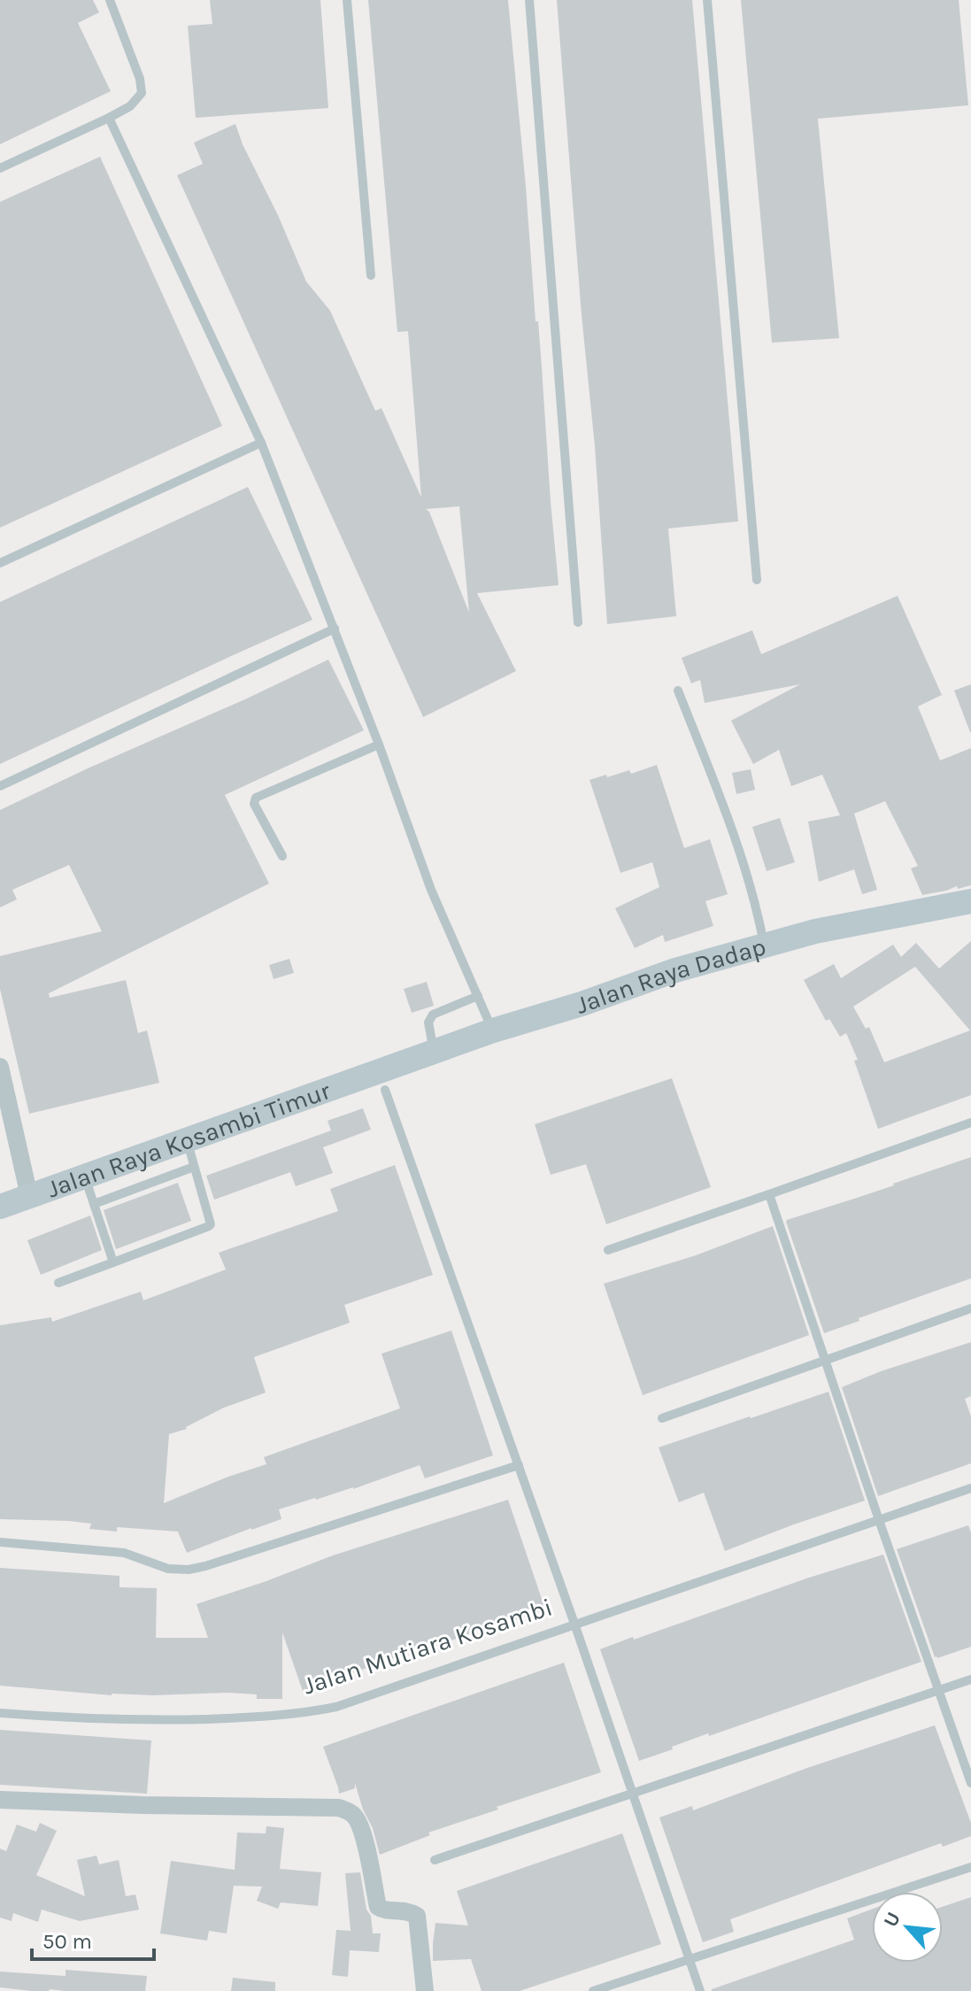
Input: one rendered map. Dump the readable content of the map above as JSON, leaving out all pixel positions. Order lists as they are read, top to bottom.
{
  "streets": {
    "main road": ["Jalan Raya Dadap", "Jalan Raya Kosambi Timur"],
    "lane": ["Jalan Mutiara Kosambi"]
  },
  "crossings": [
    ["Jalan Raya Dadap", "Jalan Raya Kosambi Timur"],
    ["Jalan Raya Dadap", "Jalan Mutiara Kosambi"],
    ["Jalan Raya Kosambi Timur", "Jalan Mutiara Kosambi"]
  ],
  "scale_bar": "50 m",
  "north": "top left"
}
